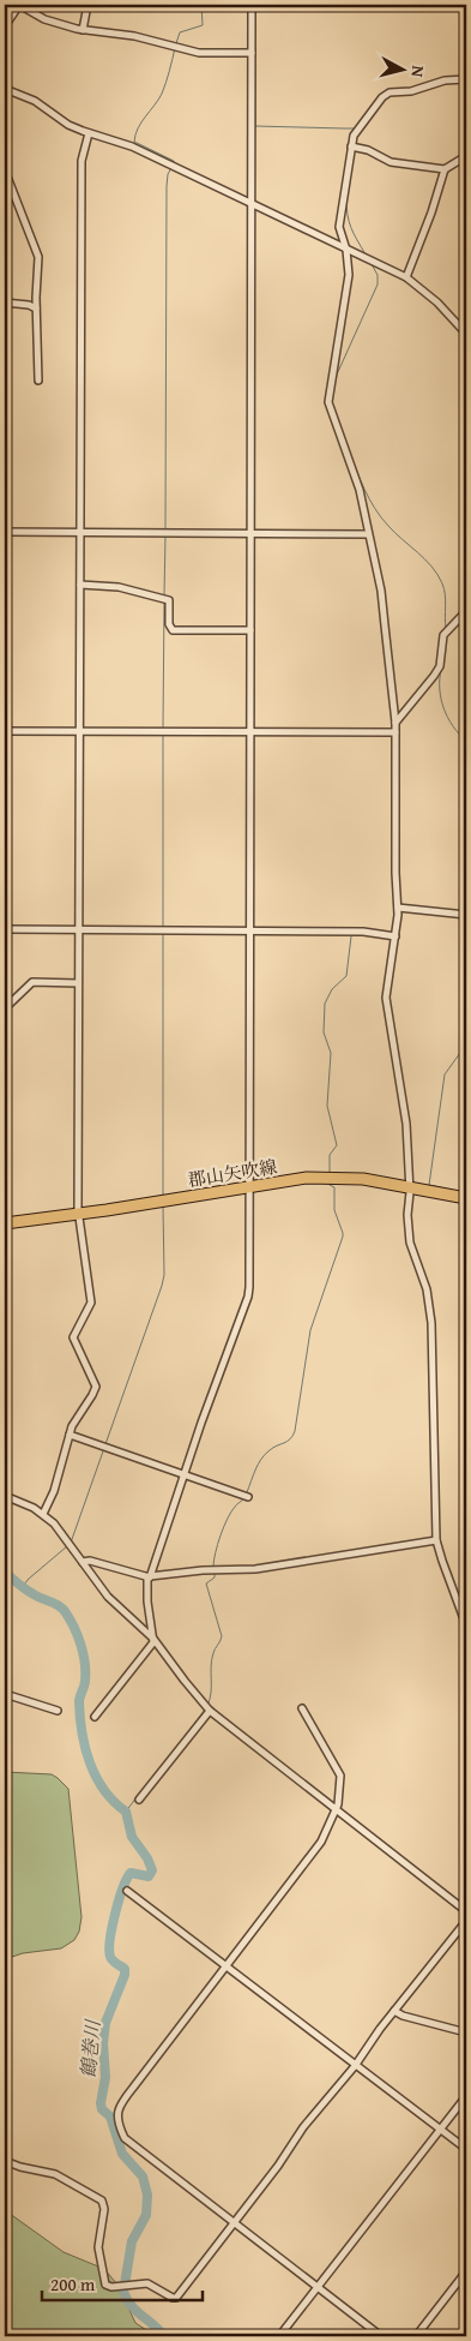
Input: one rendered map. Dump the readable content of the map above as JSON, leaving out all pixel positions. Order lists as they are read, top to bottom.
{
  "streets": {
    "main road": ["郡山矢吹線"]
  },
  "water": ["鶴巻川"],
  "scale_bar": "200 m",
  "north": "right"
}
